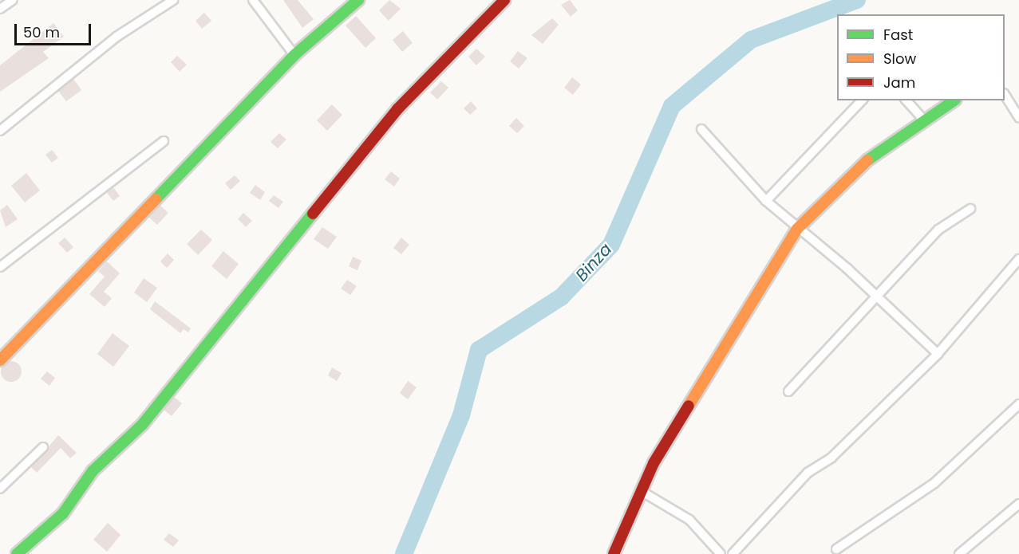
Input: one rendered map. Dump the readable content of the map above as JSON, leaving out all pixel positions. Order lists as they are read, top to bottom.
{
  "water": ["Binza"],
  "legend": ["Fast", "Slow", "Jam"],
  "scale_bar": "50 m"
}
